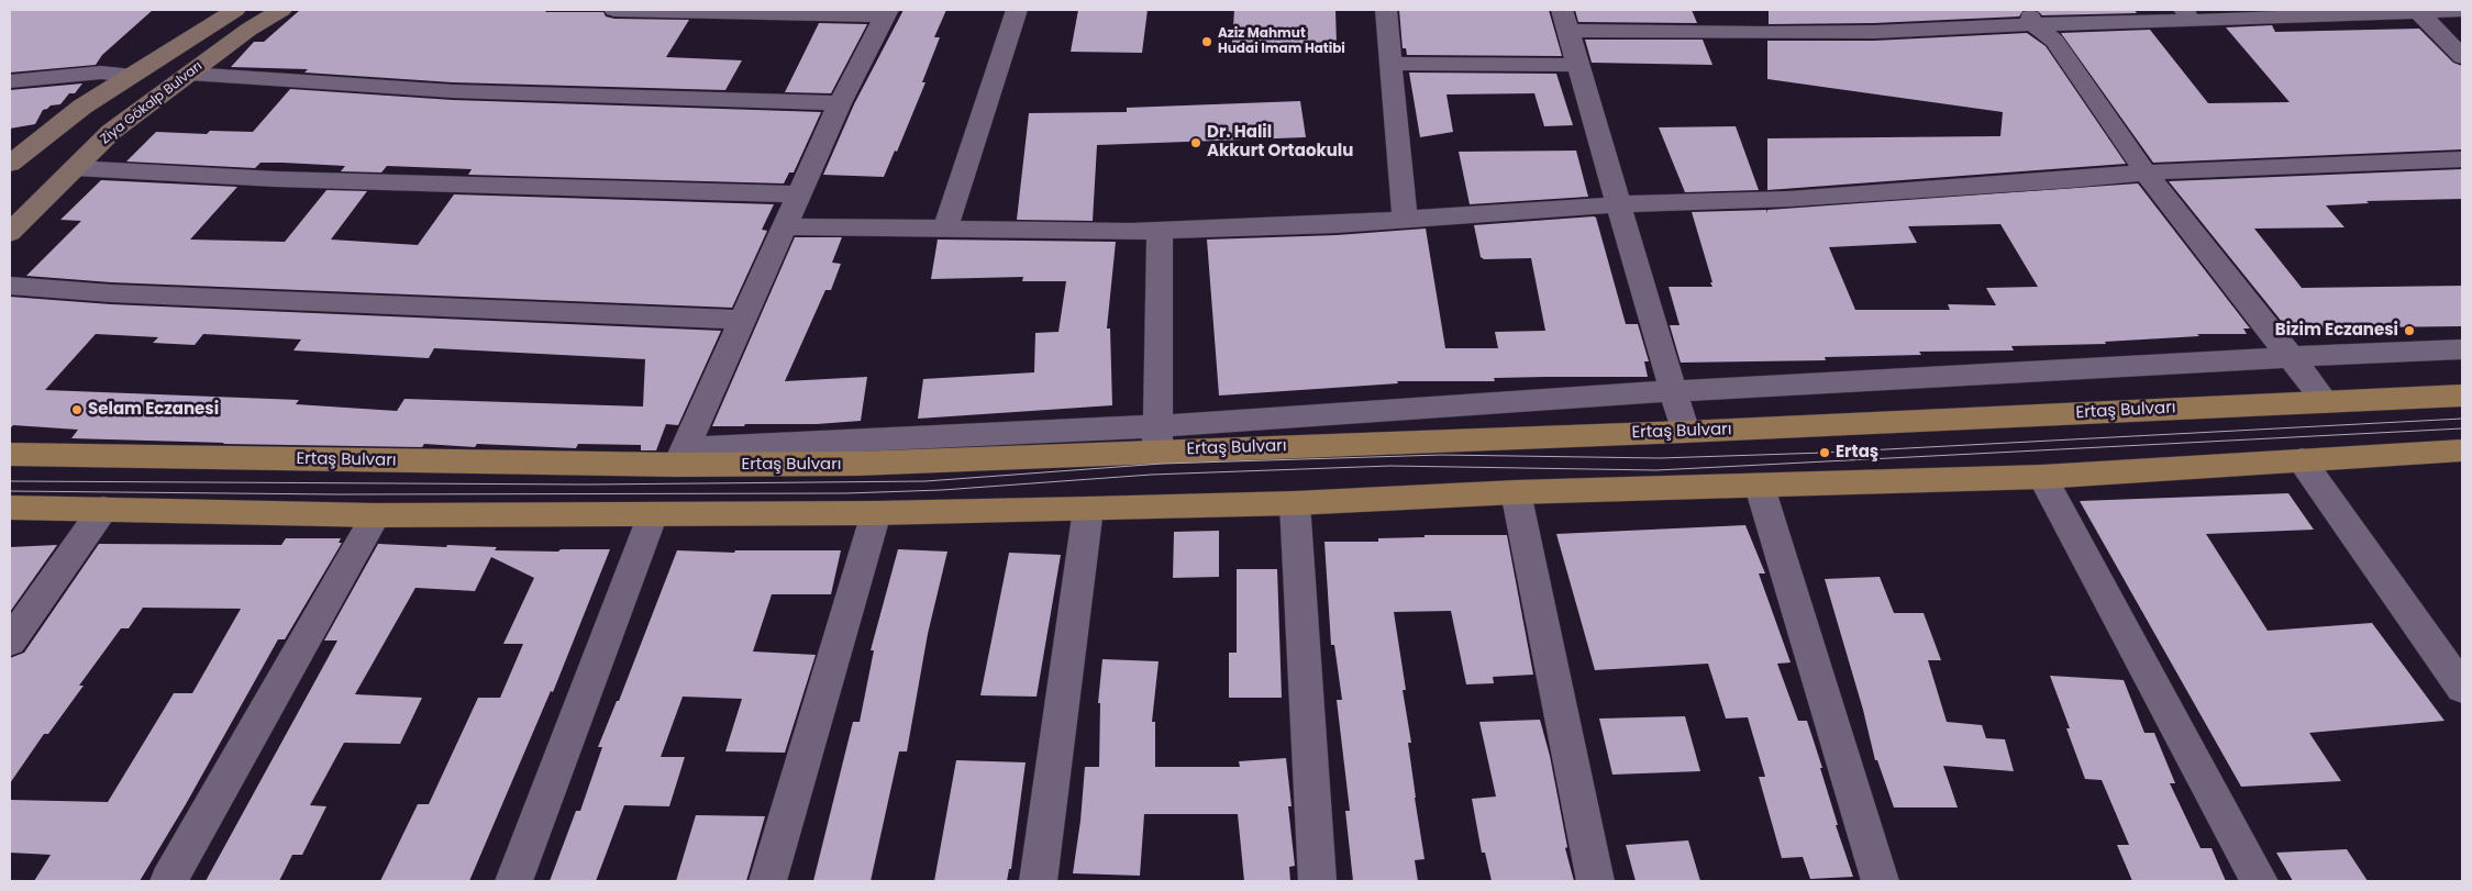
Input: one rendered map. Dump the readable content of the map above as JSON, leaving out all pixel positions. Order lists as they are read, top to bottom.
{
  "streets": {
    "main road": ["Ziya Gökalp Bulvarı", "Ertaş Bulvarı"]
  },
  "places": [
    "Aziz Mahmut Hudai Imam Hatibi",
    "Dr. Halil Akkurt Ortaokulu",
    "Bizim Eczanesi",
    "Selam Eczanesi",
    "Ertaş"
  ]
}
